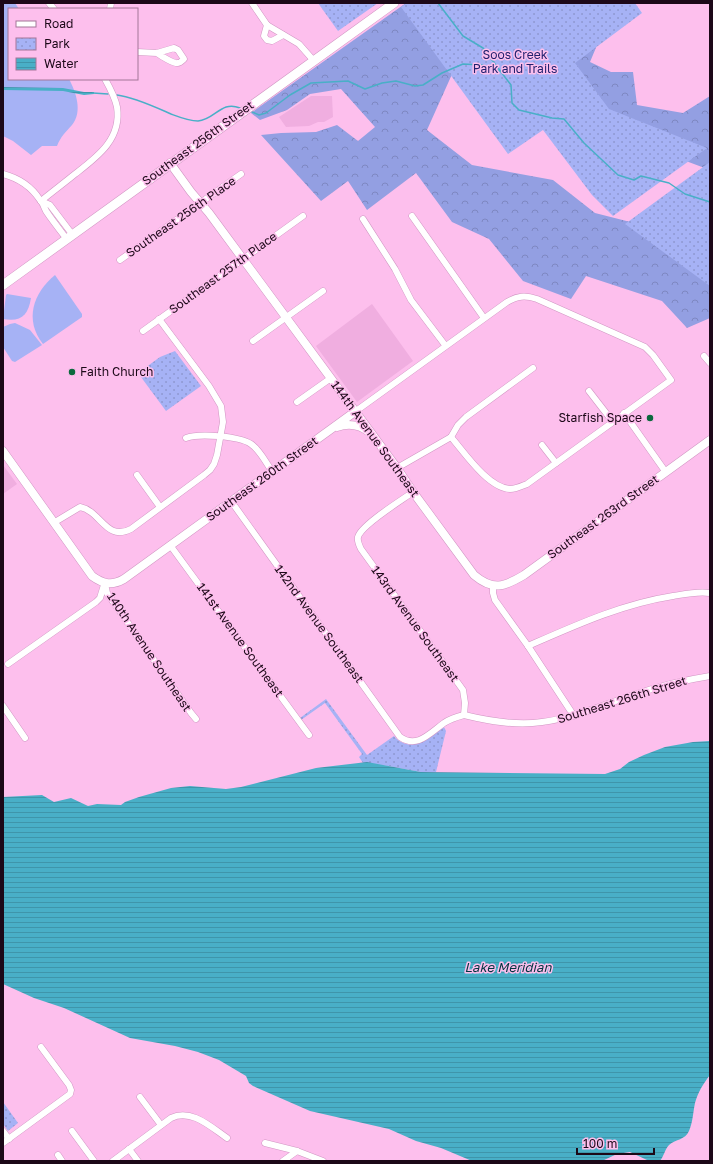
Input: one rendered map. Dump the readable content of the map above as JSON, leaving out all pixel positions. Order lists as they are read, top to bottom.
{
  "streets": {
    "main road": ["Southeast 256th Street"],
    "street": [
      "Southeast 256th Place",
      "Southeast 257th Place",
      "144th Avenue Southeast",
      "Southeast 260th Street",
      "Southeast 263rd Street",
      "142nd Avenue Southeast",
      "143rd Avenue Southeast",
      "141st Avenue Southeast",
      "140th Avenue Southeast",
      "Southeast 266th Street"
    ]
  },
  "crossings": [
    ["Southeast 256th Street", "144th Avenue Southeast"],
    ["Southeast 256th Place", "144th Avenue Southeast"],
    ["Southeast 257th Place", "144th Avenue Southeast"],
    ["144th Avenue Southeast", "Southeast 260th Street"],
    ["144th Avenue Southeast", "Southeast 263rd Street"],
    ["144th Avenue Southeast", "143rd Avenue Southeast"],
    ["Southeast 260th Street", "142nd Avenue Southeast"],
    ["Southeast 260th Street", "141st Avenue Southeast"],
    ["Southeast 260th Street", "140th Avenue Southeast"],
    ["142nd Avenue Southeast", "143rd Avenue Southeast"],
    ["142nd Avenue Southeast", "Southeast 266th Street"],
    ["143rd Avenue Southeast", "Southeast 266th Street"]
  ],
  "water": ["Lake Meridian"],
  "parks": ["Soos Creek Park and Trails"],
  "places": ["Faith Church", "Starfish Space"],
  "legend": ["Road", "Park", "Water"],
  "scale_bar": "100 m"
}
